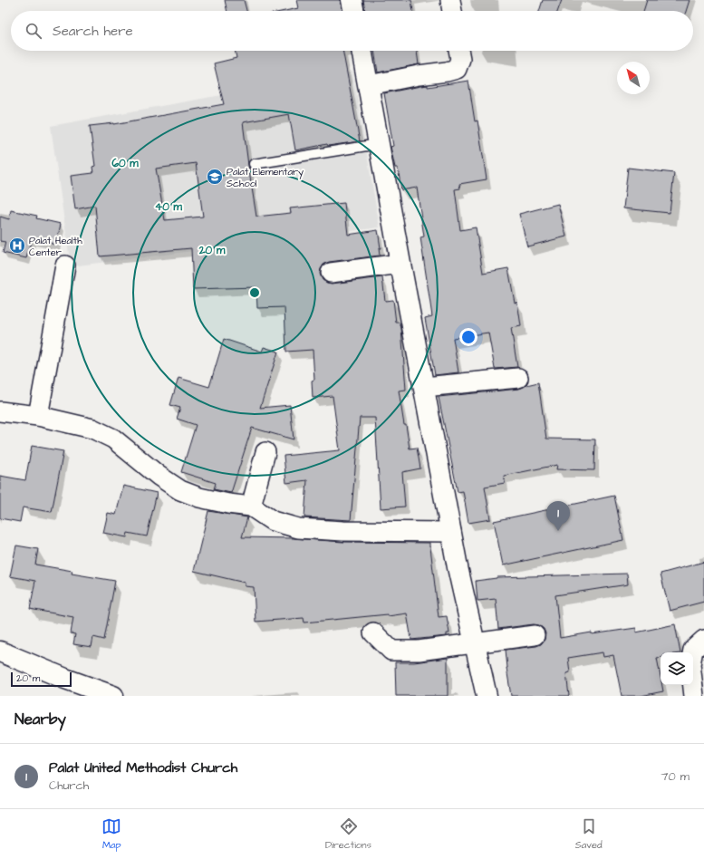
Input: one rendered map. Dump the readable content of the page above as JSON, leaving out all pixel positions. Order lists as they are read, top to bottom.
{
  "places": {
    "school or university": ["Palat Elementary School"],
    "hospital": ["Palat Health Center"]
  },
  "scale_bar": "20 m",
  "north": "top left",
  "page": {
    "search": "Search here",
    "pins": "1",
    "scale": "20 m",
    "heading": "Nearby",
    "list": [
      {
        "mark": "1",
        "name": "Palat United Methodist Church",
        "note": "Church",
        "value": "70 m"
      }
    ],
    "nav": ["Map", "Directions", "Saved"]
  },
  "rings": ["60 m", "40 m", "20 m"]
}
